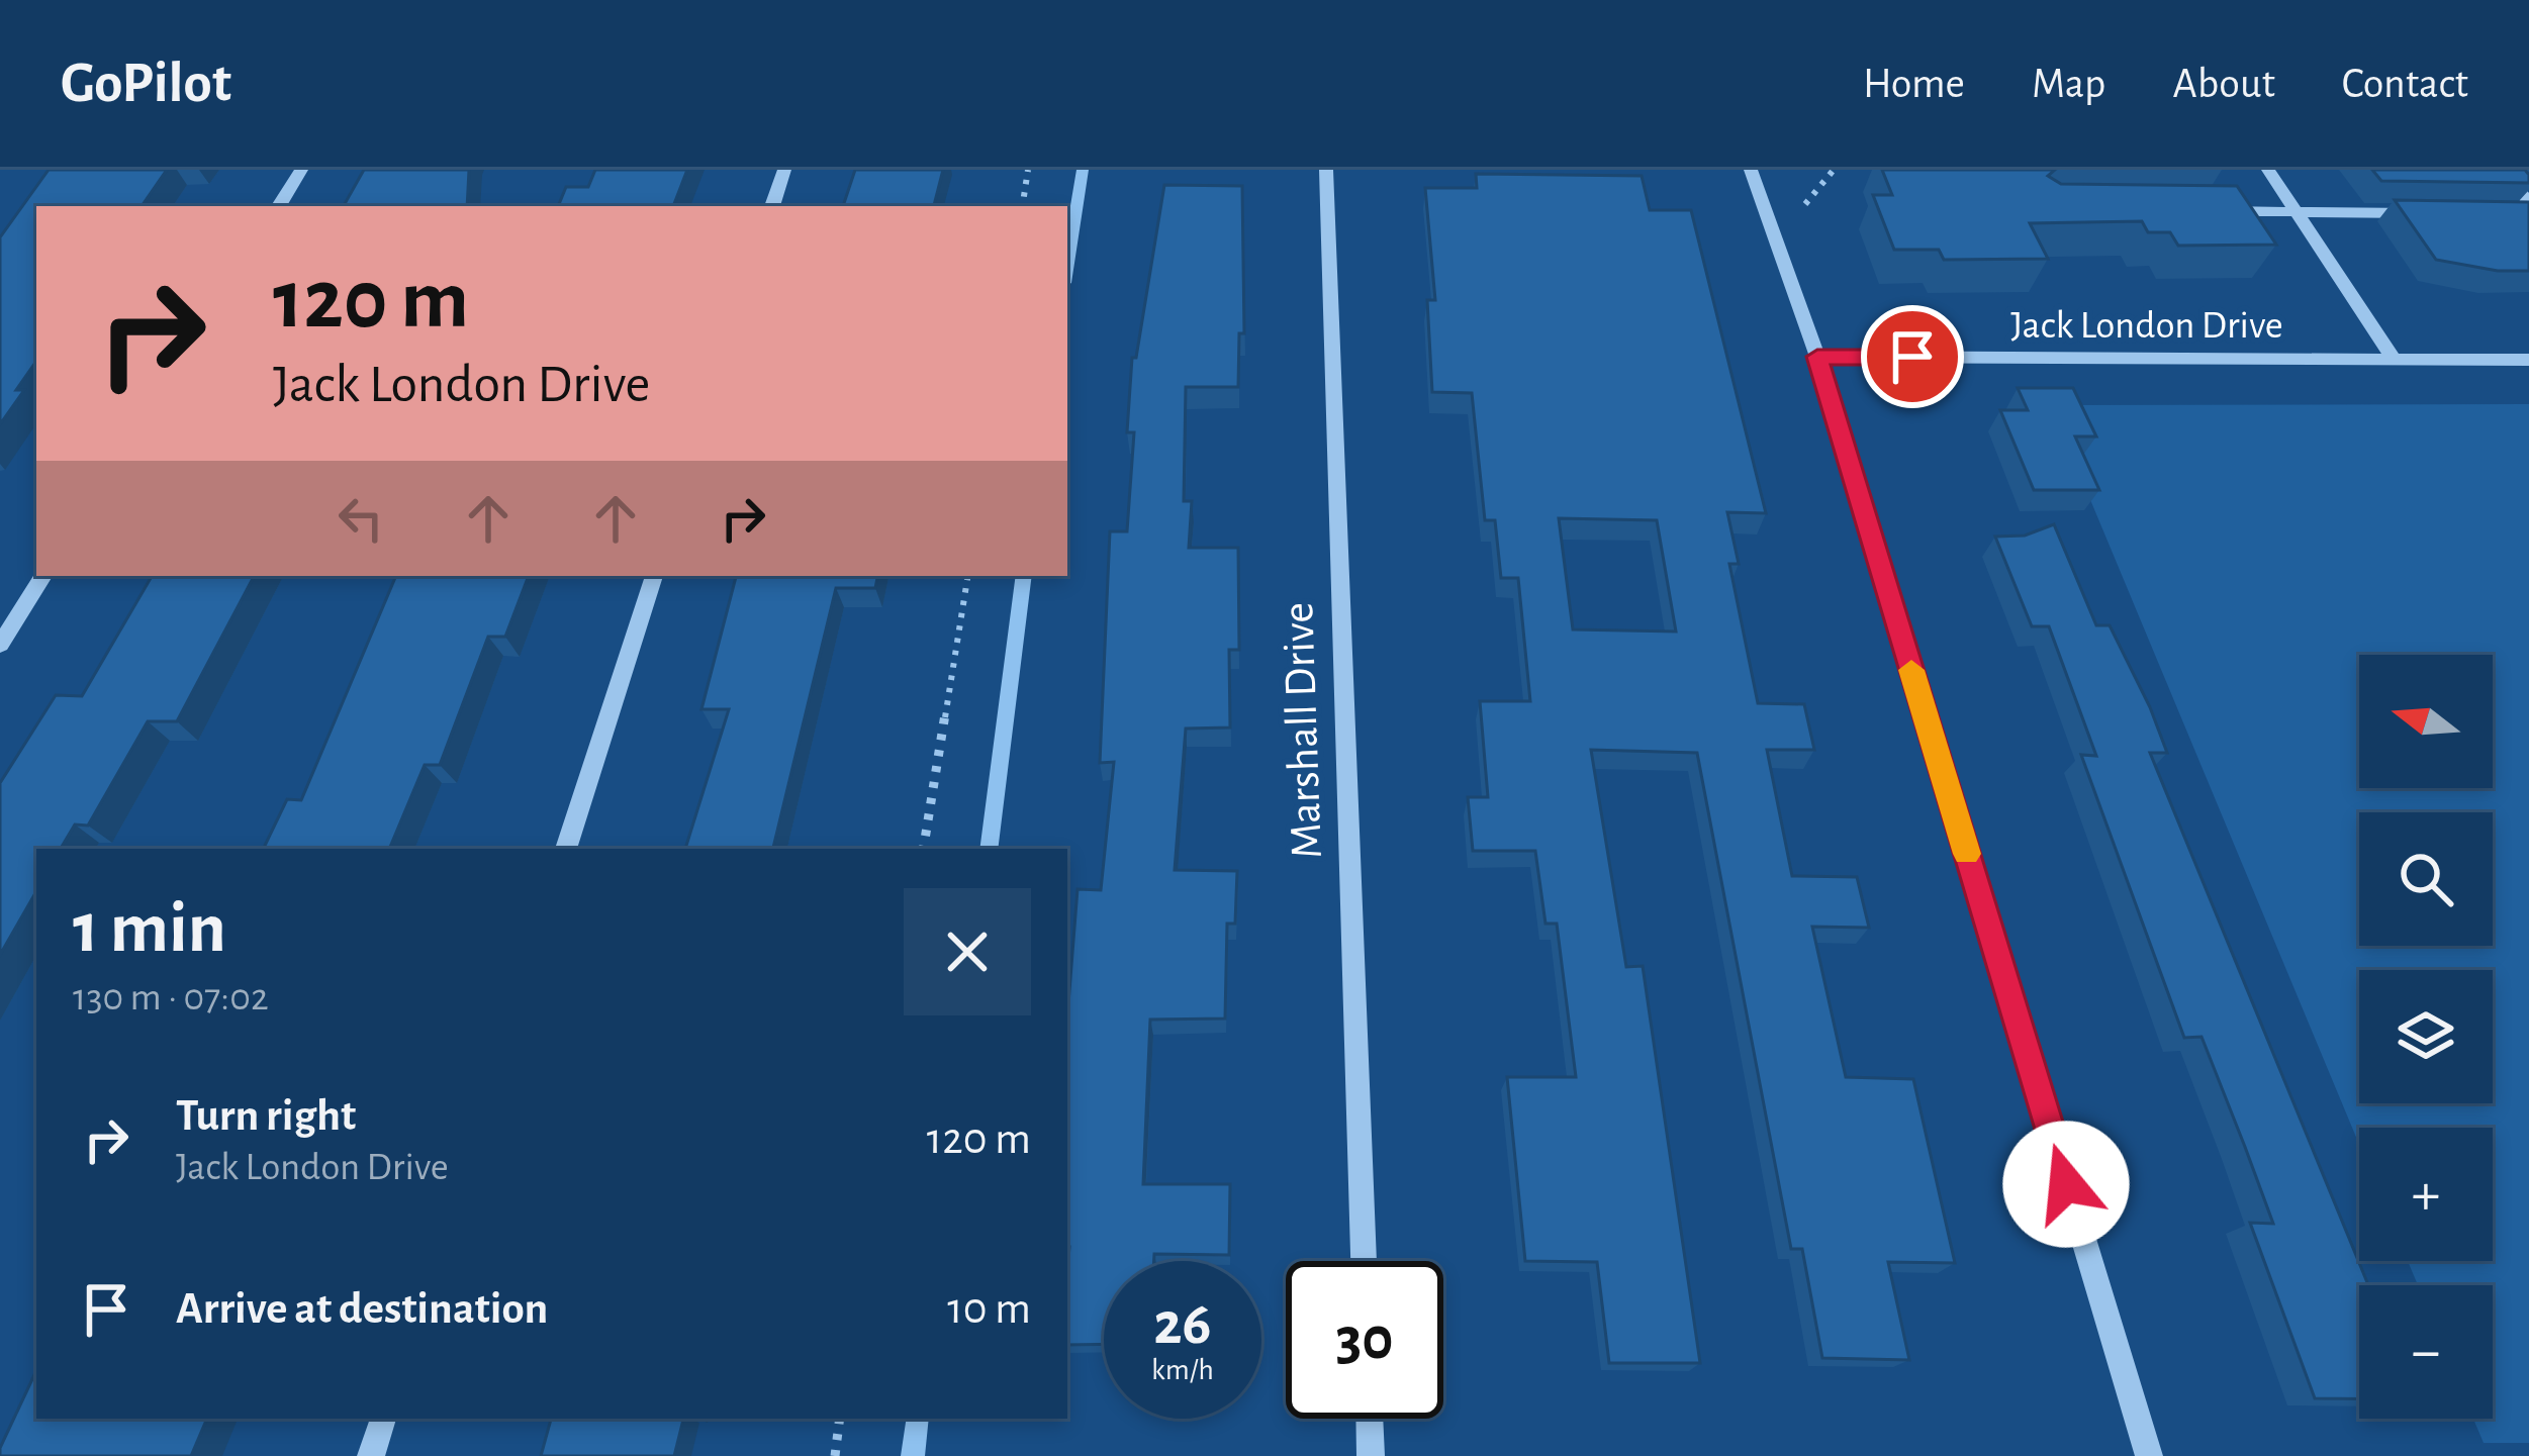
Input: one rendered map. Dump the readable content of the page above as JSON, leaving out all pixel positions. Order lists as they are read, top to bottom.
{
  "streets": {
    "street": ["Jack London Drive", "Marshall Drive"]
  },
  "north": "left",
  "page": {
    "header": "GoPilot",
    "nav": [
      "Home",
      "Map",
      "About",
      "Contact"
    ],
    "turn": ["120 m", "Jack London Drive"],
    "map_buttons": ["+", "−"],
    "heading": ["1 min", "130 m · 07:02"],
    "list": [
      {
        "name": "Turn right",
        "note": "Jack London Drive",
        "value": "120 m"
      },
      {
        "name": "Arrive at destination",
        "value": "10 m"
      }
    ],
    "speed": "26 km/h",
    "limit": "30"
  }
}
